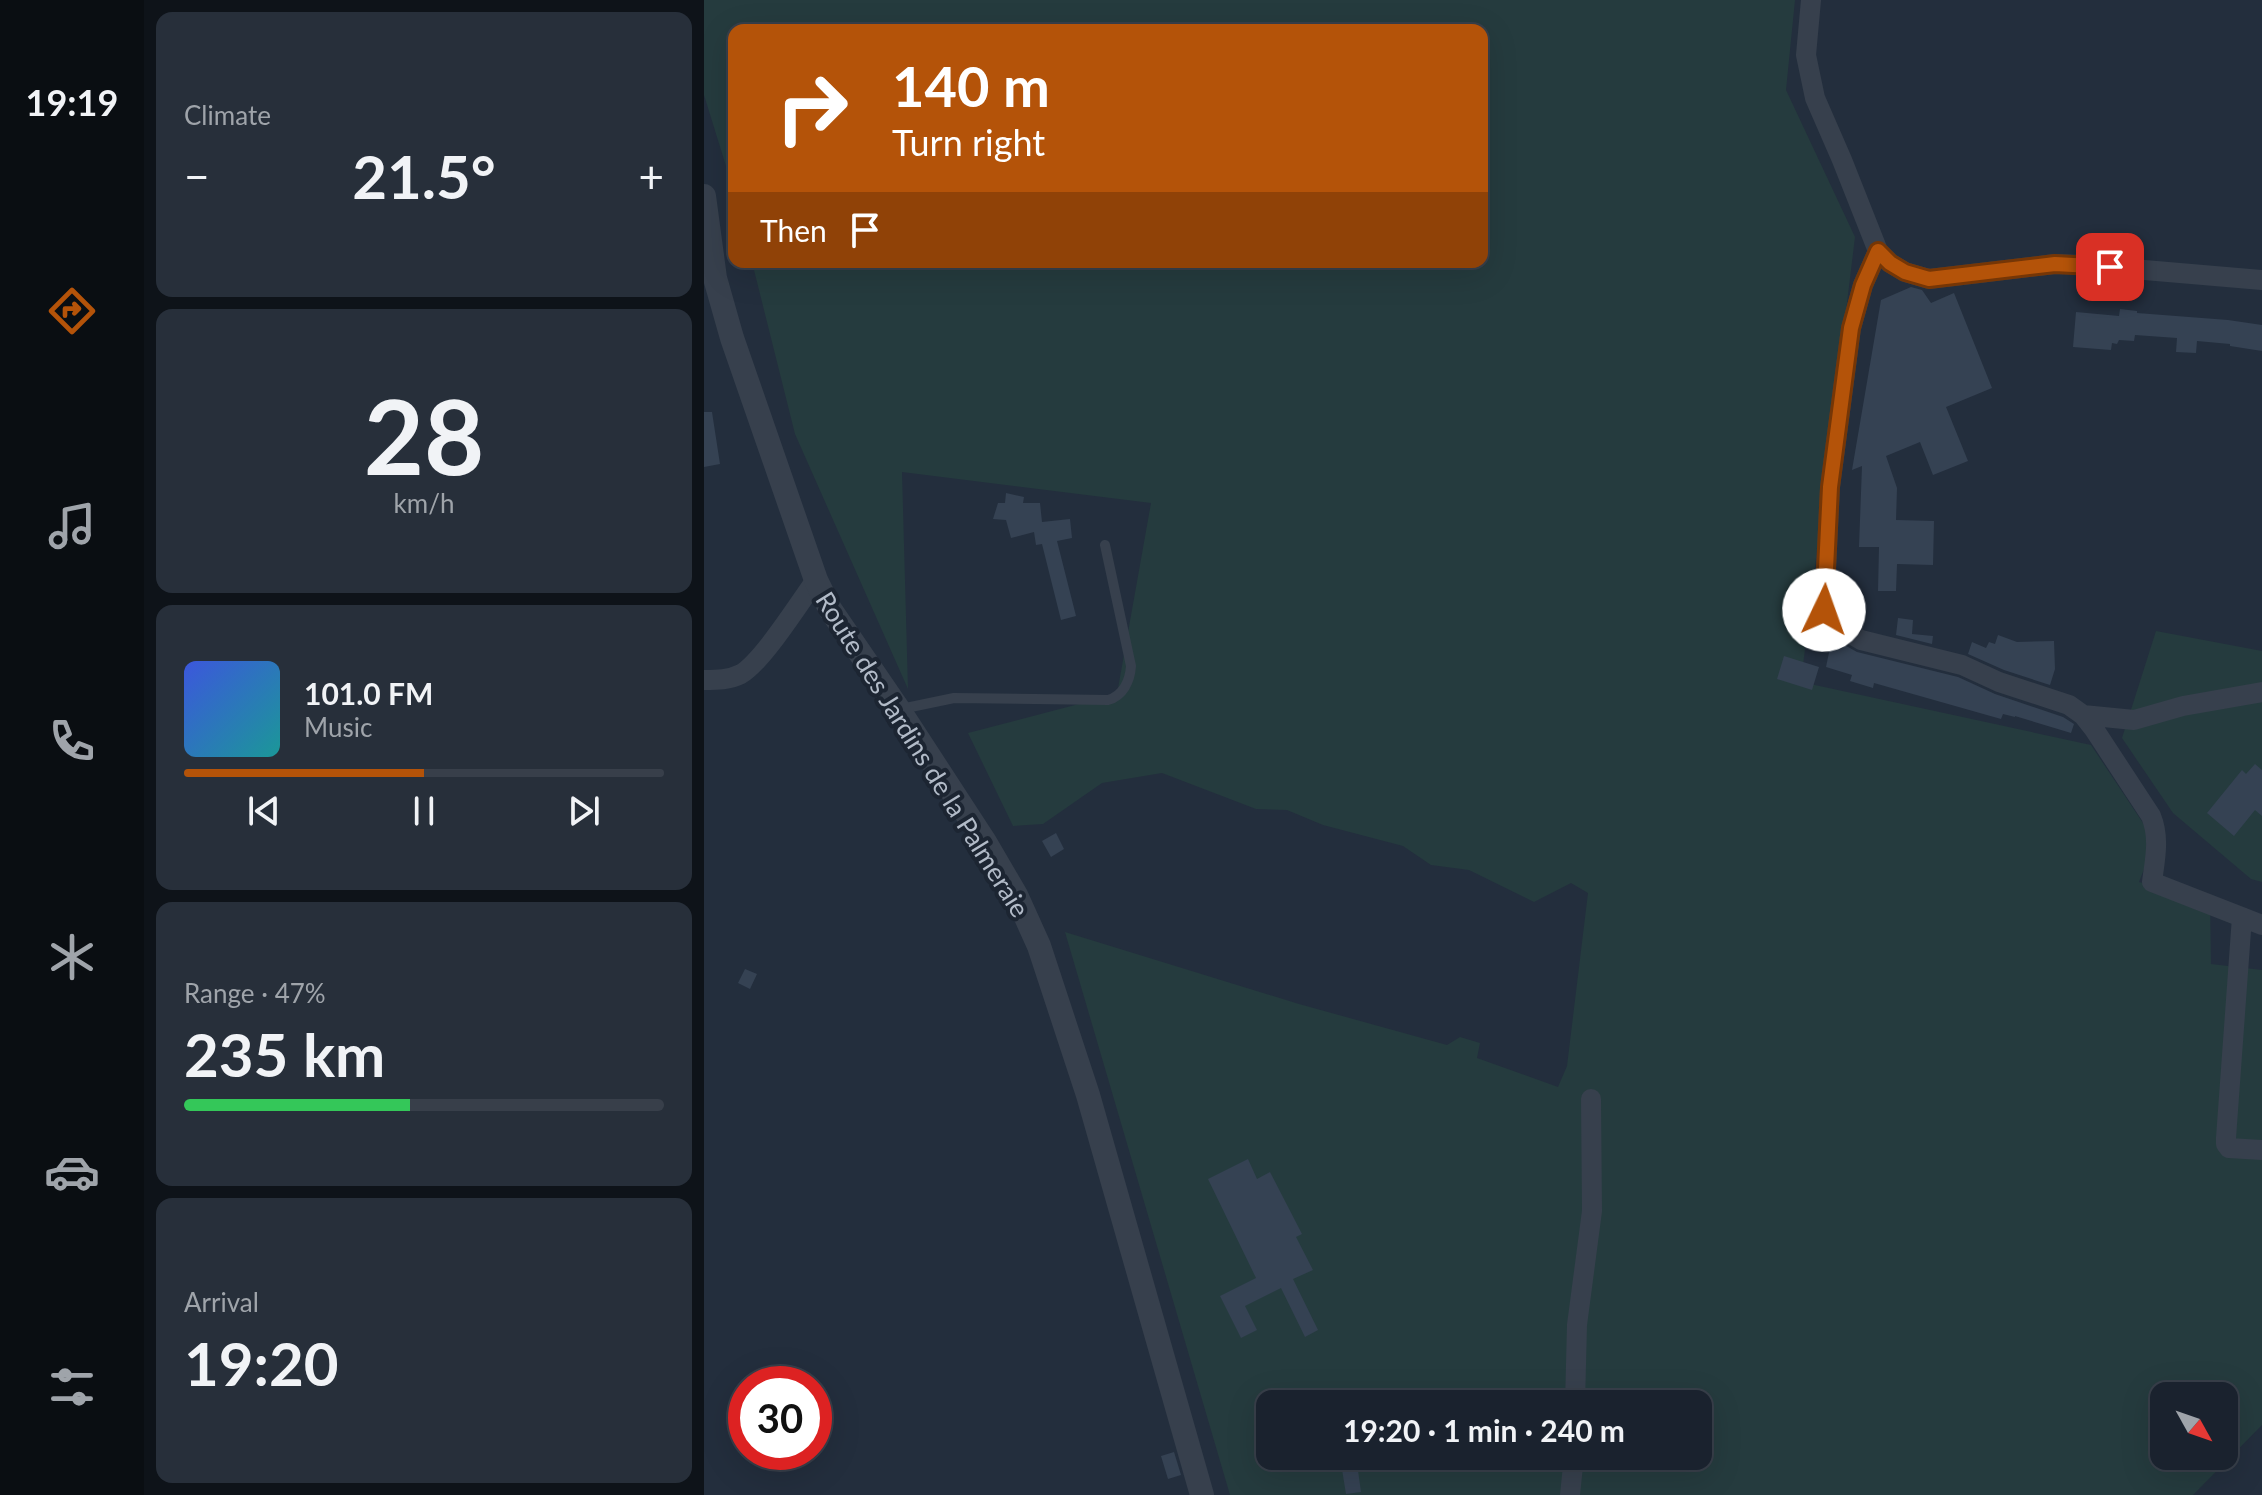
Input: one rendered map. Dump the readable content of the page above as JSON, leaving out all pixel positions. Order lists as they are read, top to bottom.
{
  "streets": {
    "street": ["Route des Jardins de la Palmeraie"]
  },
  "north": "bottom right",
  "page": {
    "tabs": "19:19",
    "tile": [
      "Climate",
      ["28", "km/h"],
      ["Range · 47%", "235 km"],
      ["Arrival", "19:20"]
    ],
    "turn": ["140 m", "Turn right"],
    "heat": ["−", "21.5°", "+"],
    "then": "Then",
    "song": ["101.0 FM", "Music"],
    "limit": "30",
    "trip": "19:20 · 1 min · 240 m"
  }
}
